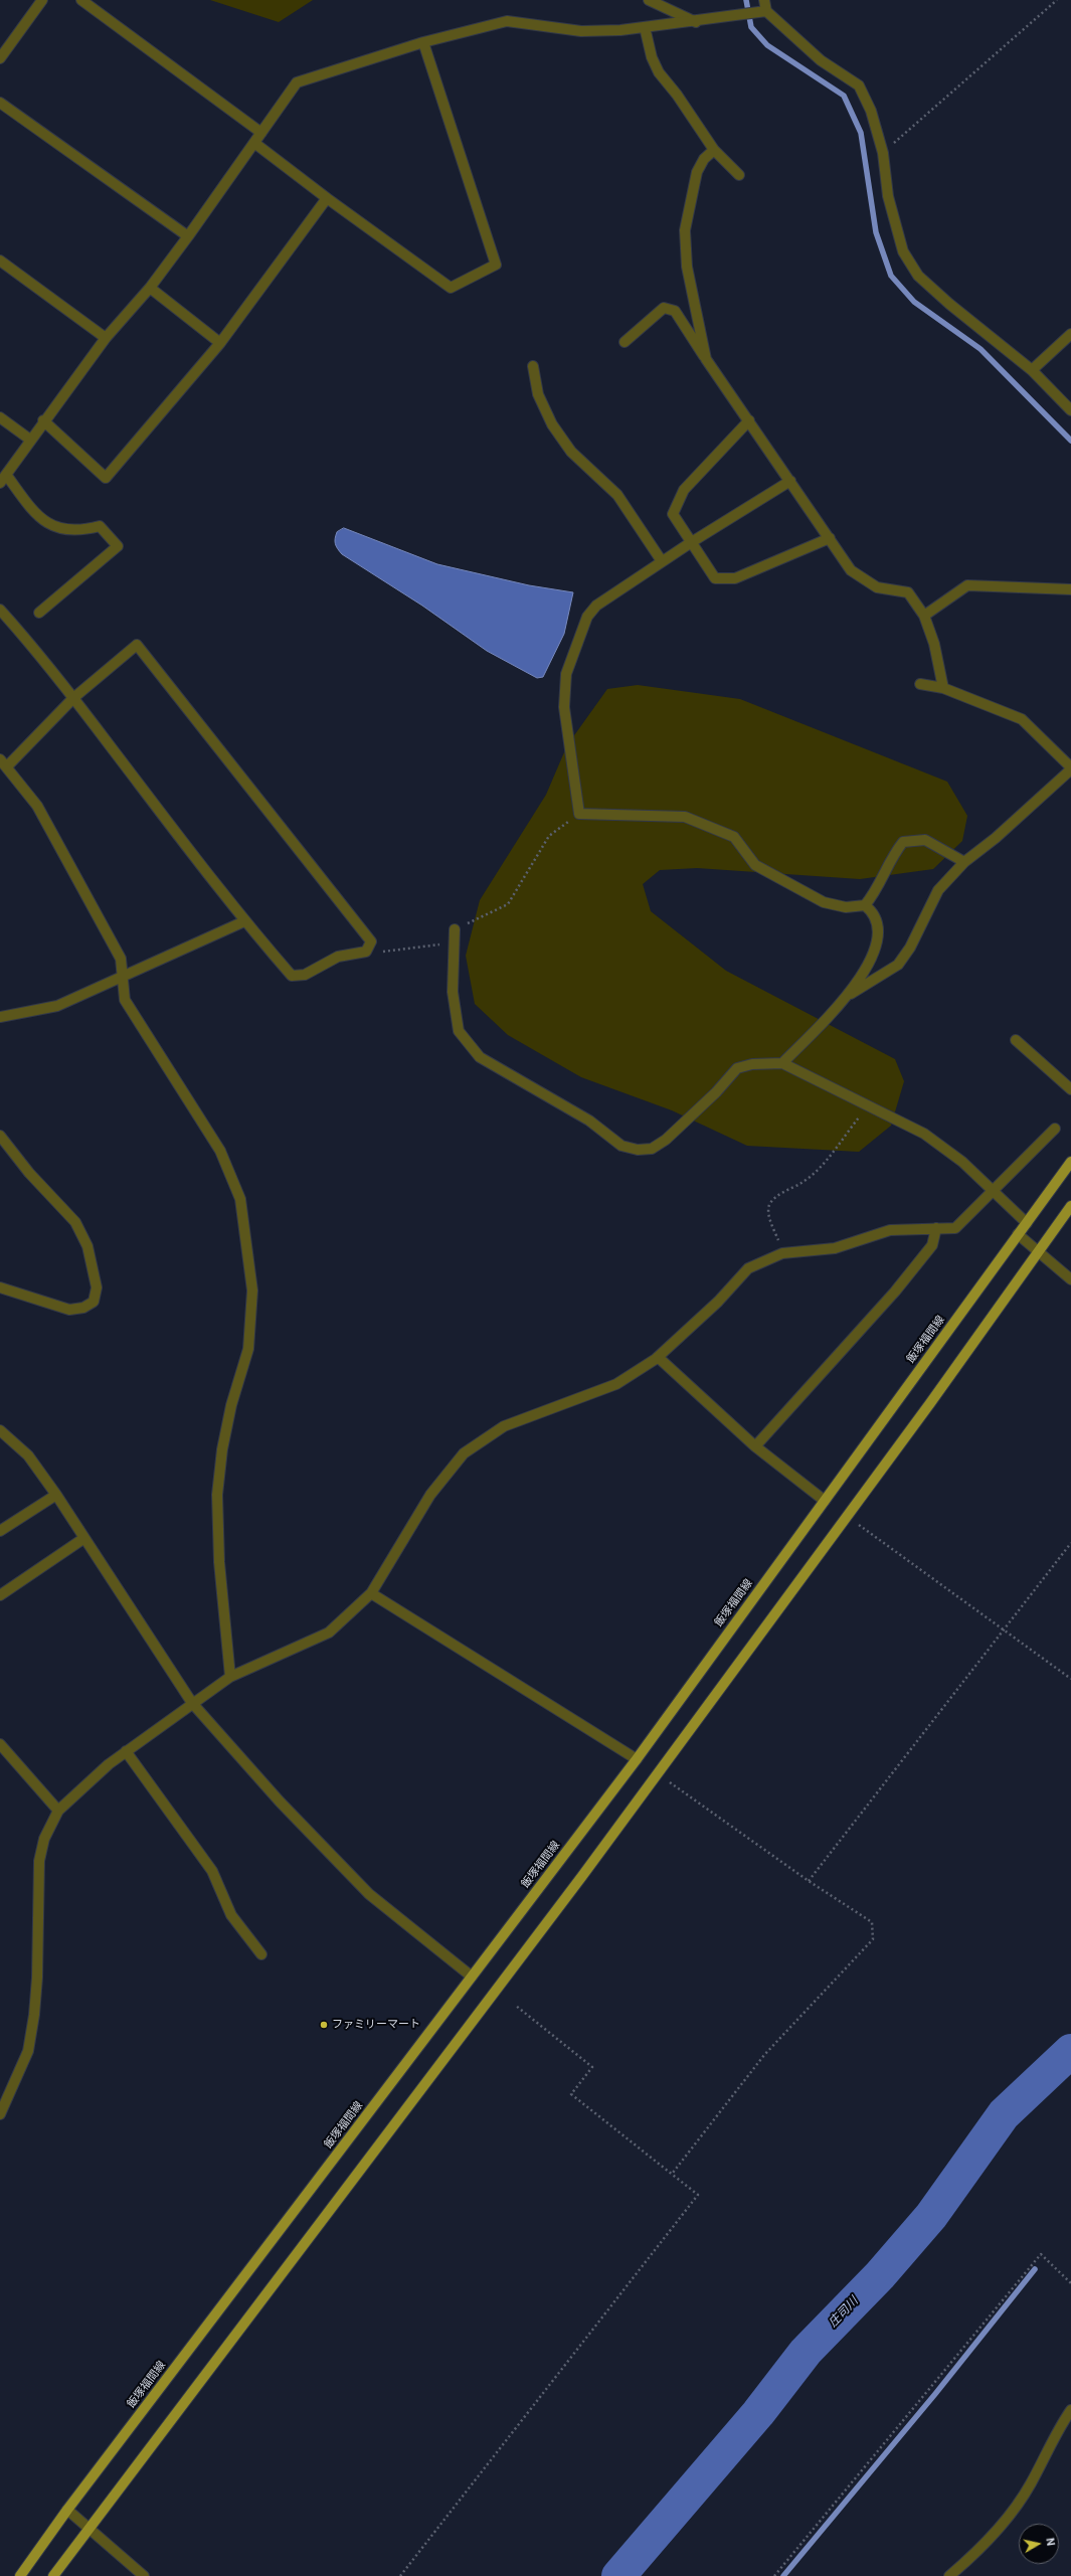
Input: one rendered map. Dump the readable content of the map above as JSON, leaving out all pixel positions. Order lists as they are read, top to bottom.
{
  "streets": {
    "main road": ["飯塚福間線"]
  },
  "water": ["庄司川"],
  "places": ["ファミリーマート"],
  "north": "right"
}
